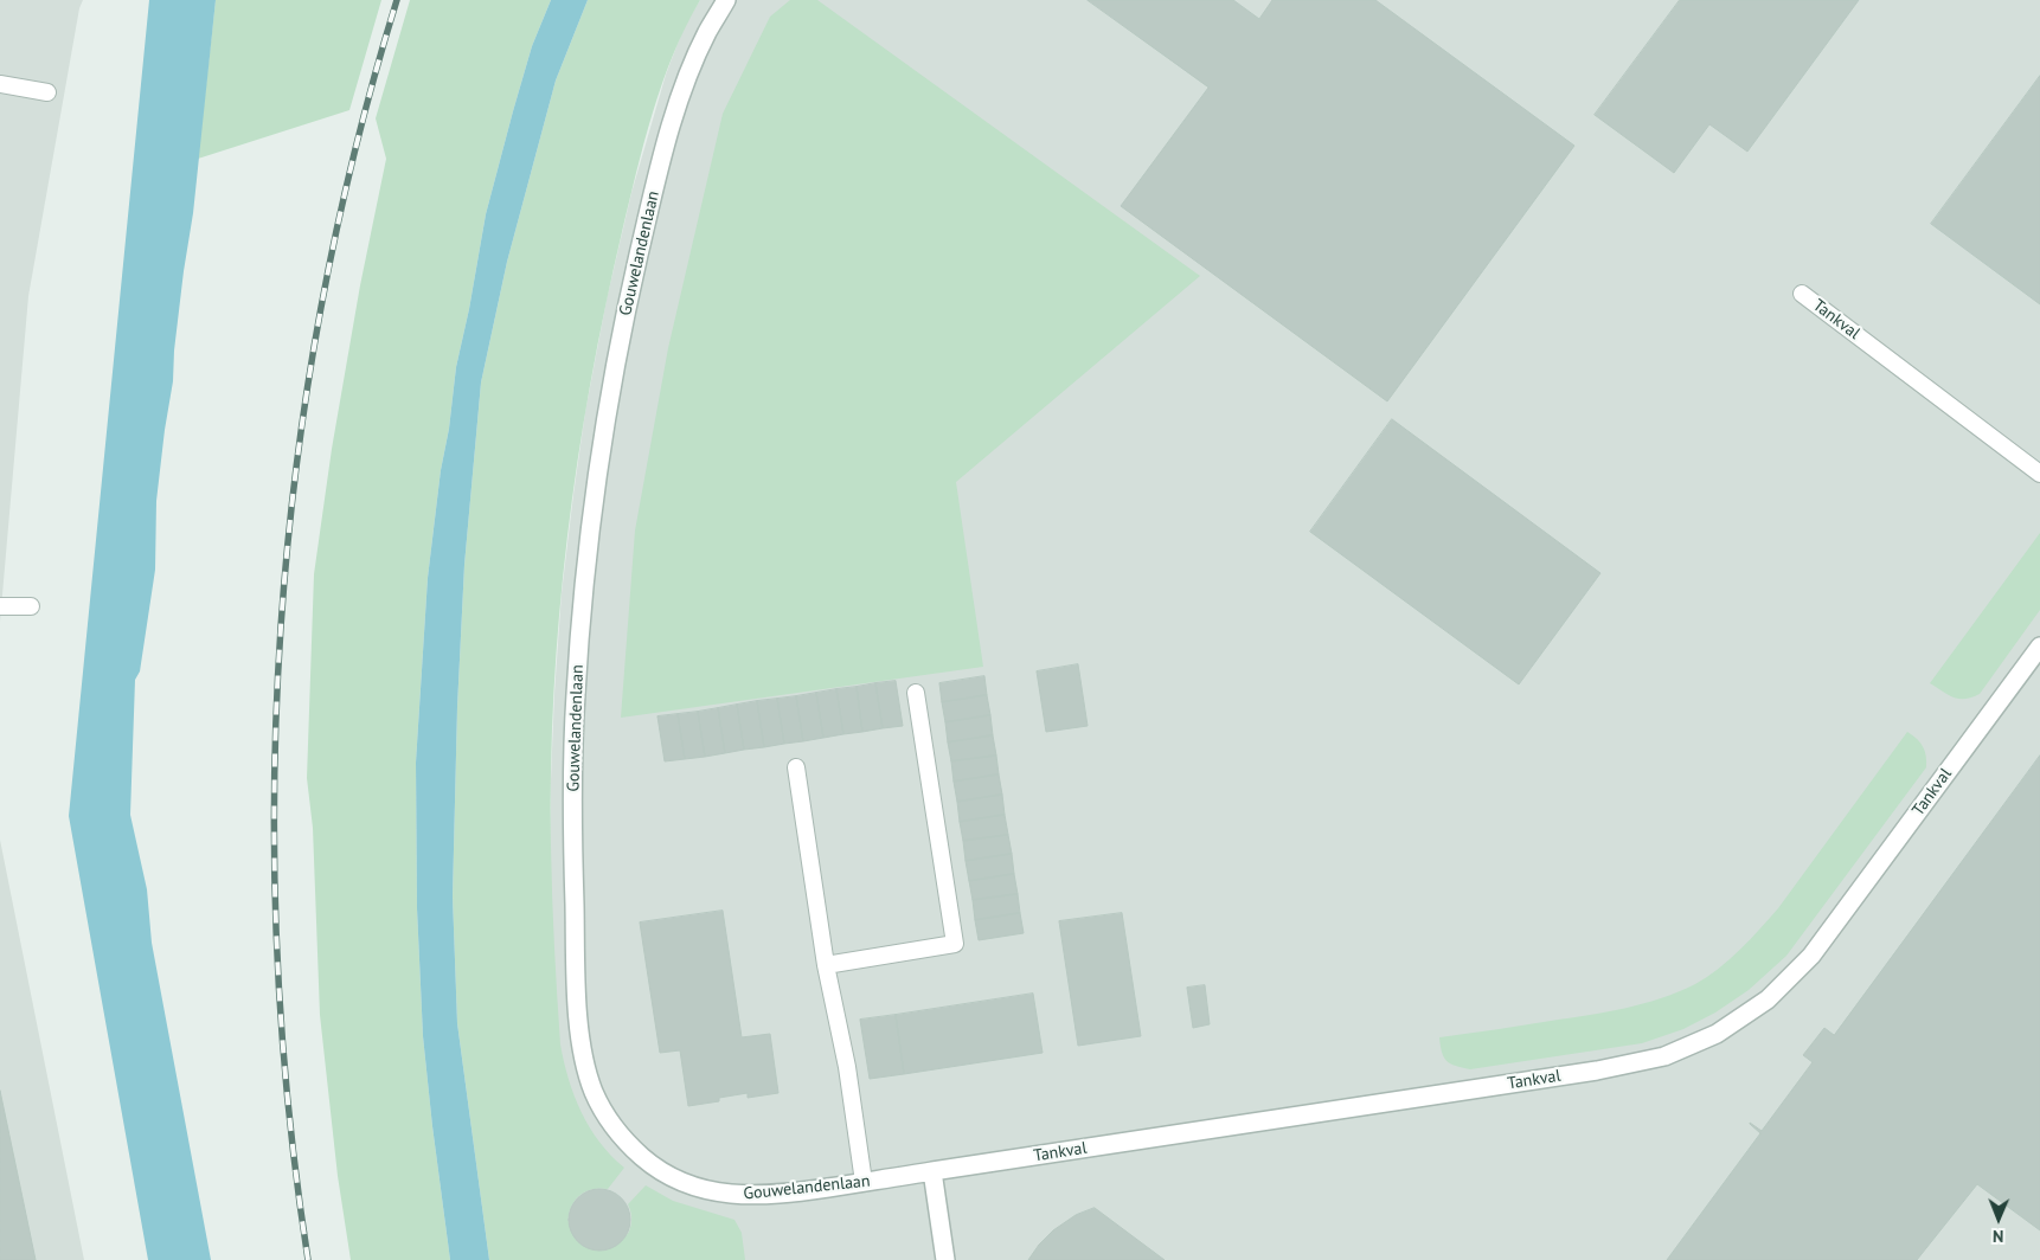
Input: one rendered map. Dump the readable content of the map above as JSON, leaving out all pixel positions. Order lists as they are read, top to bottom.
{
  "streets": {
    "street": ["Gouwelandenlaan", "Tankval"]
  },
  "crossings": [
    ["Gouwelandenlaan", "Tankval"]
  ],
  "north": "bottom"
}
